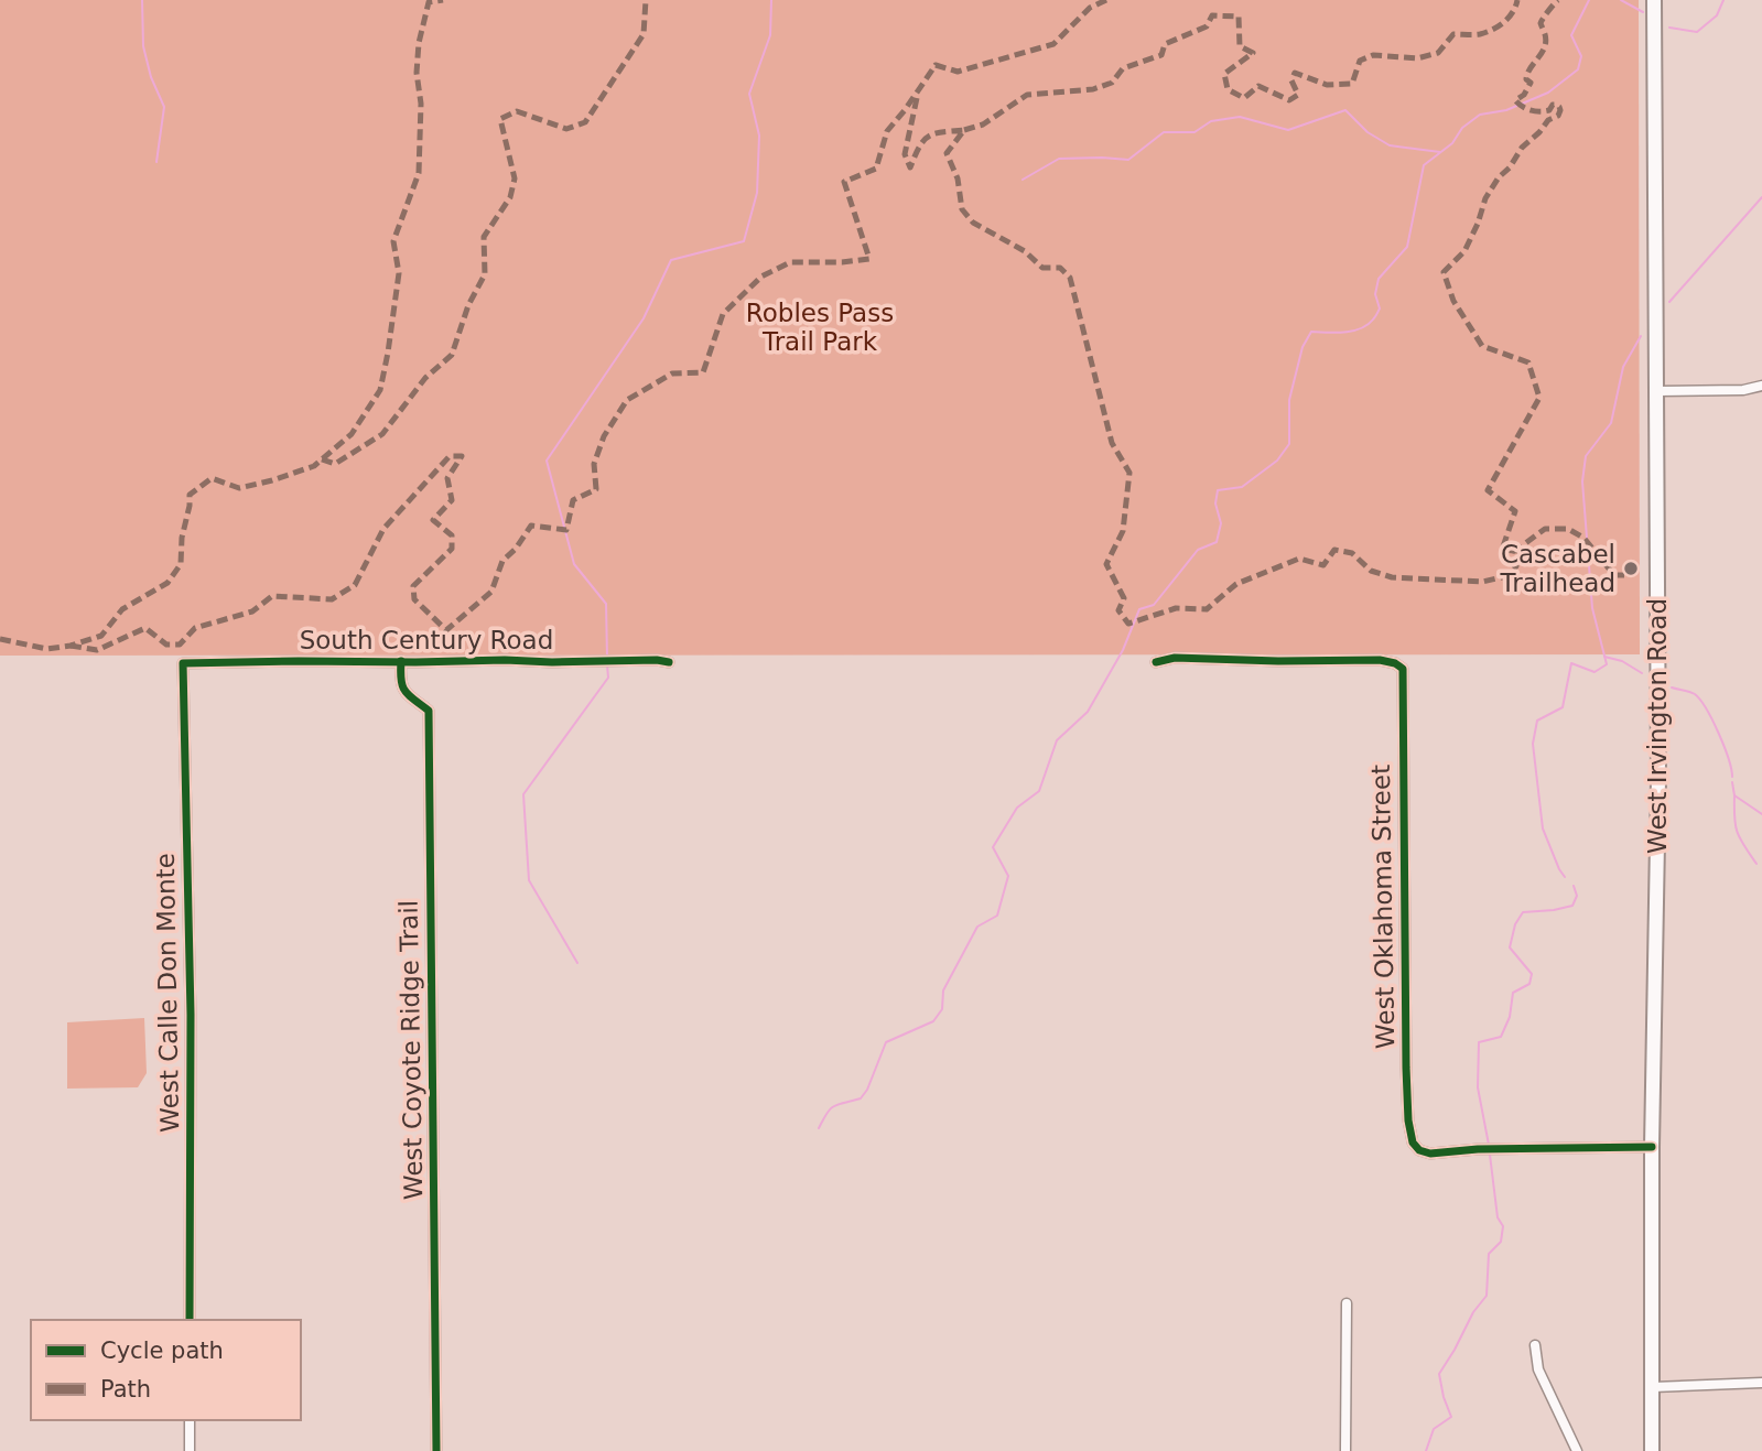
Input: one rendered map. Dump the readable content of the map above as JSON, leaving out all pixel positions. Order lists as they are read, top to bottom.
{
  "streets": {
    "main road": ["West Irvington Road"],
    "street": [
      "South Century Road",
      "West Oklahoma Street",
      "West Calle Don Monte",
      "West Coyote Ridge Trail"
    ]
  },
  "crossings": [
    ["South Century Road", "West Calle Don Monte"],
    ["South Century Road", "West Coyote Ridge Trail"],
    ["West Irvington Road", "West Oklahoma Street"]
  ],
  "parks": ["Robles Pass Trail Park"],
  "places": ["Cascabel Trailhead"],
  "legend": ["Cycle path", "Path"]
}
